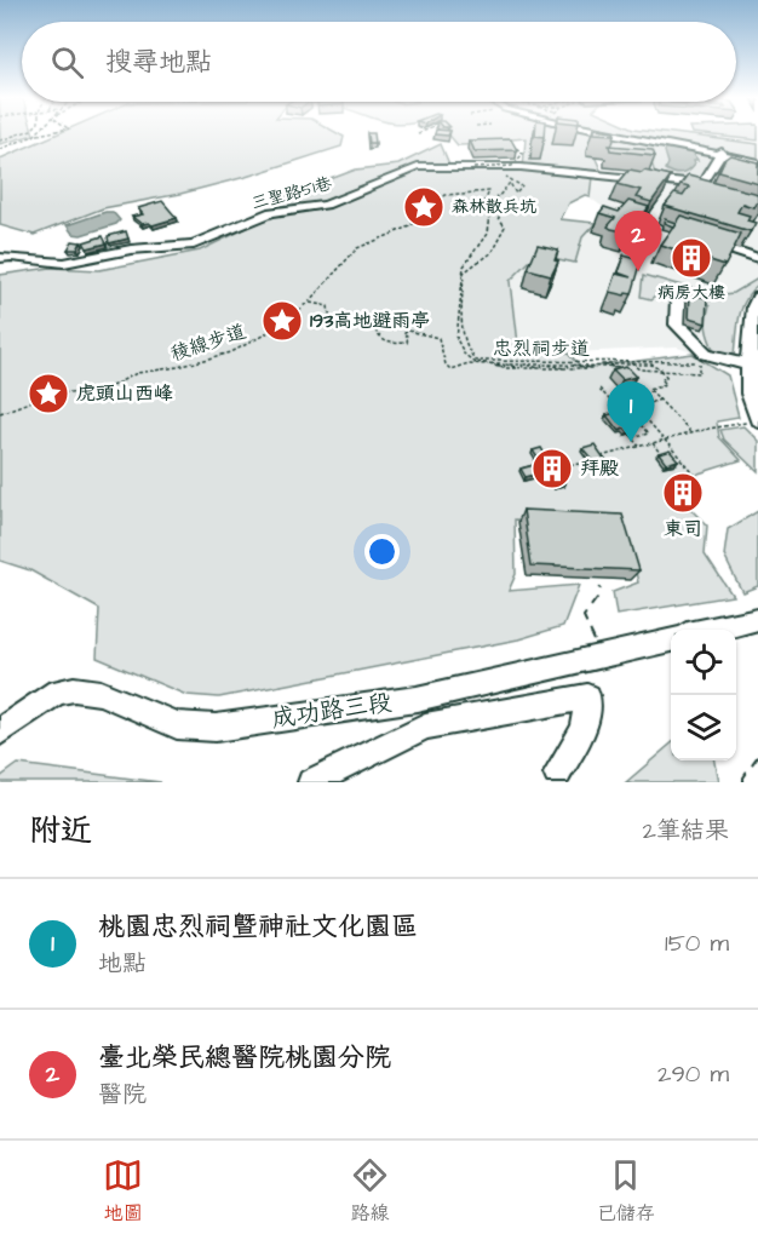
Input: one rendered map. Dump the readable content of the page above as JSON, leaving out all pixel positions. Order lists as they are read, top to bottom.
{
  "streets": {
    "street": ["三聖路51巷", "成功路三段"],
    "path": ["稜線步道", "忠烈祠步道"]
  },
  "crossings": [
    ["稜線步道", "忠烈祠步道"]
  ],
  "places": {
    "place": ["森林散兵坑", "193高地避雨亭", "虎頭山西峰"],
    "building": ["病房大樓", "拜殿", "東司"]
  },
  "page": {
    "search": "搜尋地點",
    "pins": ["2", "1"],
    "heading": ["附近", "2筆結果"],
    "list": [
      {
        "mark": "1",
        "name": "桃園忠烈祠暨神社文化園區",
        "note": "地點",
        "value": "150 m"
      },
      {
        "mark": "2",
        "name": "臺北榮民總醫院桃園分院",
        "note": "醫院",
        "value": "290 m"
      }
    ],
    "nav": ["地圖", "路線", "已儲存"]
  }
}
